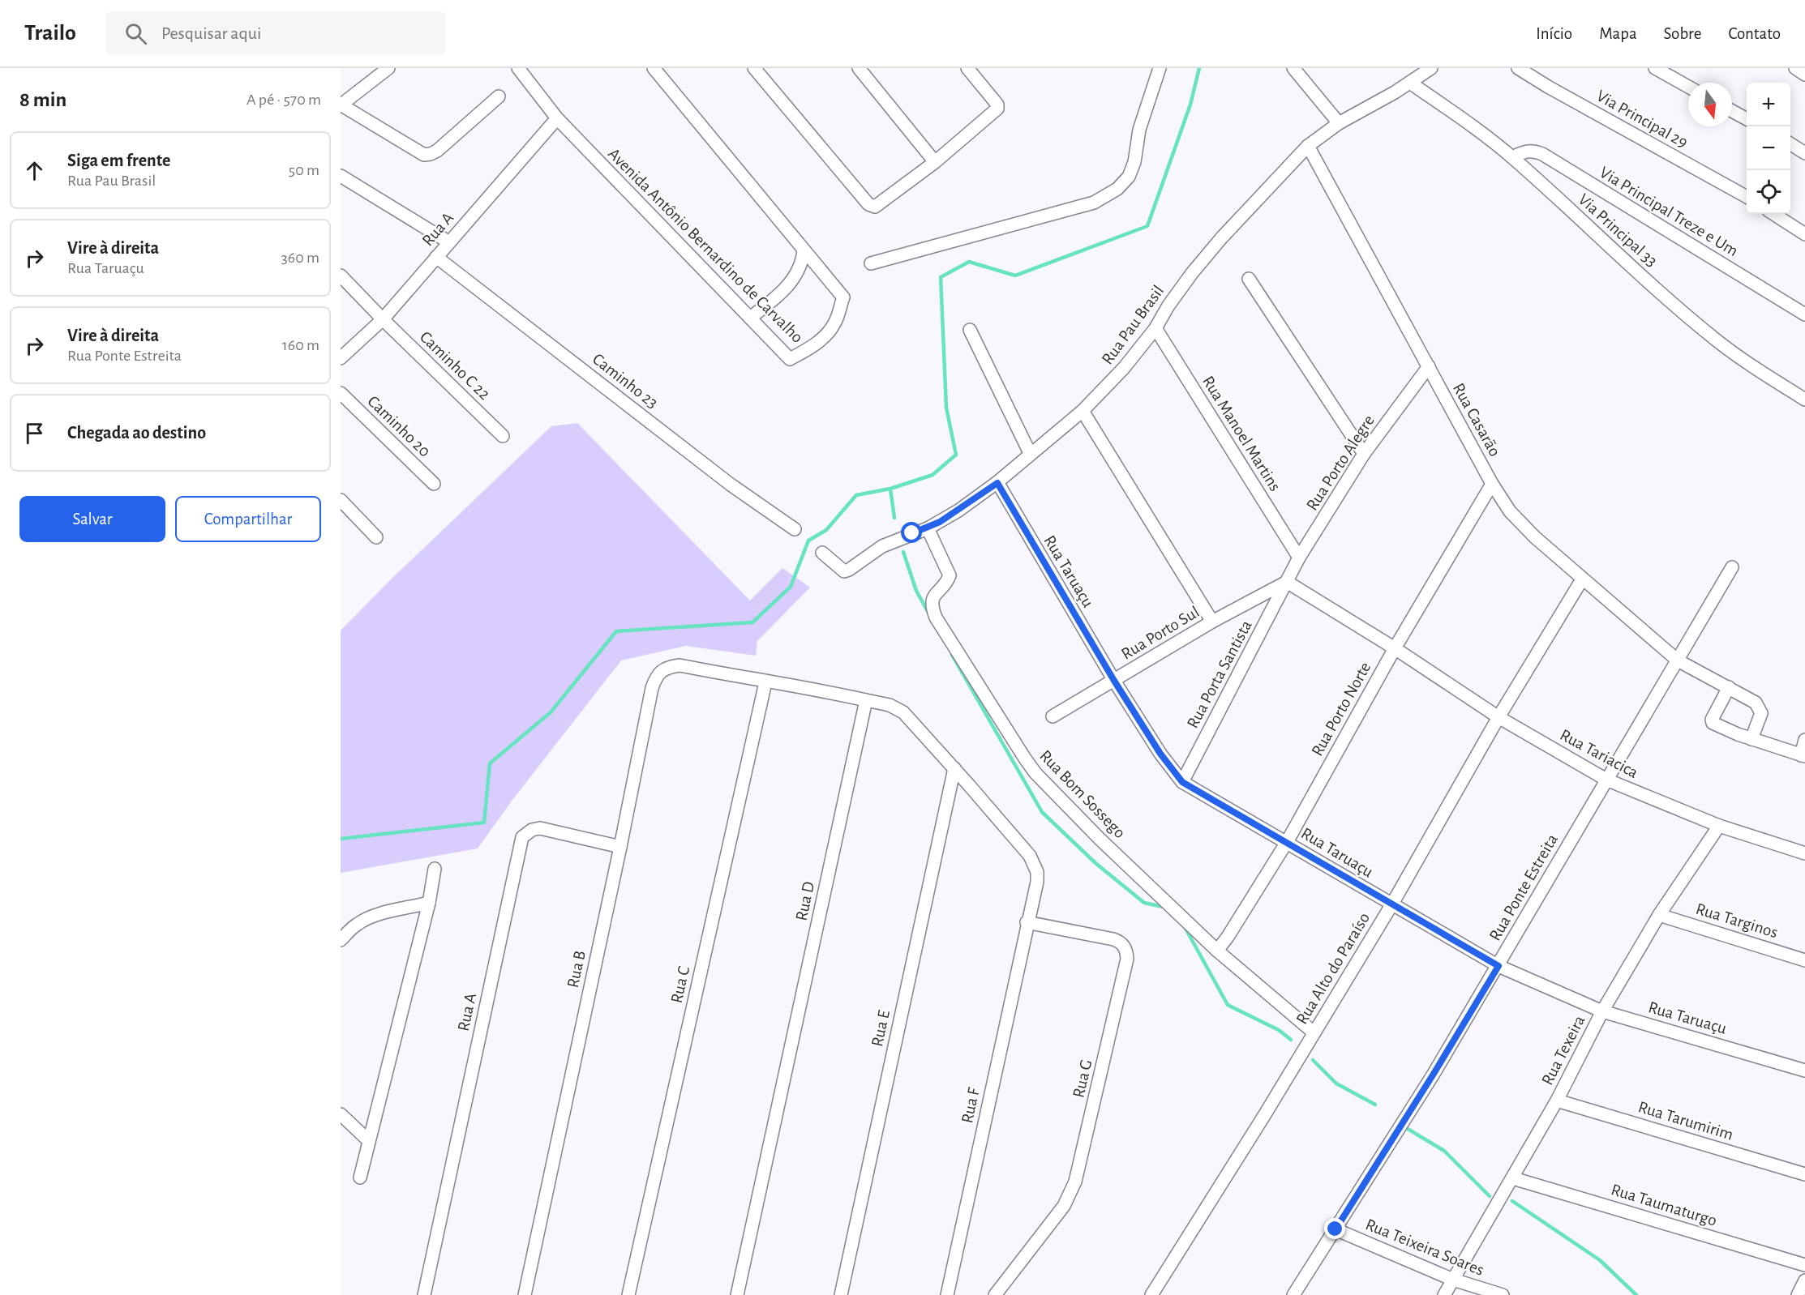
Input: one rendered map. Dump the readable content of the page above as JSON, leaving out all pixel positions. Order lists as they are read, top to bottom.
{
  "streets": {
    "street": [
      "Via Principal 29",
      "Via Principal Treze e Um",
      "Rua A",
      "Via Principal 33",
      "Avenida Antônio Bernardino de Carvalho",
      "Rua Pau Brasil",
      "Caminho C 22",
      "Caminho 23",
      "Rua Casarão",
      "Caminho 20",
      "Rua Manoel Martins",
      "Rua Porto Alegre",
      "Rua Taruaçu",
      "Rua Porto Sul",
      "Rua Porta Santista",
      "Rua Porto Norte",
      "Rua Tariacica",
      "Rua Bom Sossego",
      "Rua Ponte Estreita",
      "Rua D",
      "Rua Targinos",
      "Rua Alto do Paraíso",
      "Rua B",
      "Rua C",
      "Rua E",
      "Rua Texeira",
      "Rua G",
      "Rua F",
      "Rua Tarumirim",
      "Rua Taumaturgo",
      "Rua Teixeira Soares"
    ]
  },
  "crossings": [
    ["Via Principal Treze e Um", "Via Principal 33"],
    ["Rua A", "Avenida Antônio Bernardino de Carvalho"],
    ["Rua A", "Caminho C 22"],
    ["Rua A", "Caminho 23"],
    ["Rua A", "Rua B"],
    ["Via Principal 33", "Rua Pau Brasil"],
    ["Rua Pau Brasil", "Rua Casarão"],
    ["Rua Pau Brasil", "Rua Manoel Martins"],
    ["Rua Pau Brasil", "Rua Taruaçu"],
    ["Rua Pau Brasil", "Rua Bom Sossego"],
    ["Rua Casarão", "Rua Porto Alegre"],
    ["Rua Casarão", "Rua Porto Norte"],
    ["Rua Casarão", "Rua Ponte Estreita"],
    ["Rua Casarão", "Rua Alto do Paraíso"],
    ["Rua Manoel Martins", "Rua Porto Alegre"],
    ["Rua Porto Alegre", "Rua Porto Sul"],
    ["Rua Porto Alegre", "Rua Porta Santista"],
    ["Rua Porto Alegre", "Rua Tariacica"],
    ["Rua Taruaçu", "Rua Porto Sul"],
    ["Rua Taruaçu", "Rua Porta Santista"],
    ["Rua Taruaçu", "Rua Porto Norte"],
    ["Rua Taruaçu", "Rua Ponte Estreita"],
    ["Rua Taruaçu", "Rua Alto do Paraíso"],
    ["Rua Taruaçu", "Rua Texeira"],
    ["Rua Porto Sul", "Rua Porta Santista"],
    ["Rua Porto Sul", "Rua Tariacica"],
    ["Rua Porta Santista", "Rua Tariacica"],
    ["Rua Porto Norte", "Rua Tariacica"],
    ["Rua Porto Norte", "Rua Bom Sossego"],
    ["Rua Tariacica", "Rua Ponte Estreita"],
    ["Rua Tariacica", "Rua Alto do Paraíso"],
    ["Rua Tariacica", "Rua Texeira"],
    ["Rua Bom Sossego", "Rua Alto do Paraíso"],
    ["Rua Ponte Estreita", "Rua Teixeira Soares"],
    ["Rua Targinos", "Rua Texeira"],
    ["Rua B", "Rua C"],
    ["Rua Texeira", "Rua Tarumirim"],
    ["Rua Texeira", "Rua Taumaturgo"],
    ["Rua Texeira", "Rua Teixeira Soares"],
    ["Rua G", "Rua F"]
  ],
  "north": "bottom",
  "page": {
    "header": "Trailo",
    "search": "Pesquisar aqui",
    "nav": [
      "Início",
      "Mapa",
      "Sobre",
      "Contato"
    ],
    "heading": ["8 min", "A pé · 570 m"],
    "map_buttons": ["+", "−"],
    "list": [
      ["Siga em frente", "Rua Pau Brasil", "50 m"],
      ["Vire à direita", "Rua Taruaçu", "360 m"],
      ["Vire à direita", "Rua Ponte Estreita", "160 m"],
      "Chegada ao destino"
    ],
    "buttons": ["Salvar", "Compartilhar"]
  }
}
